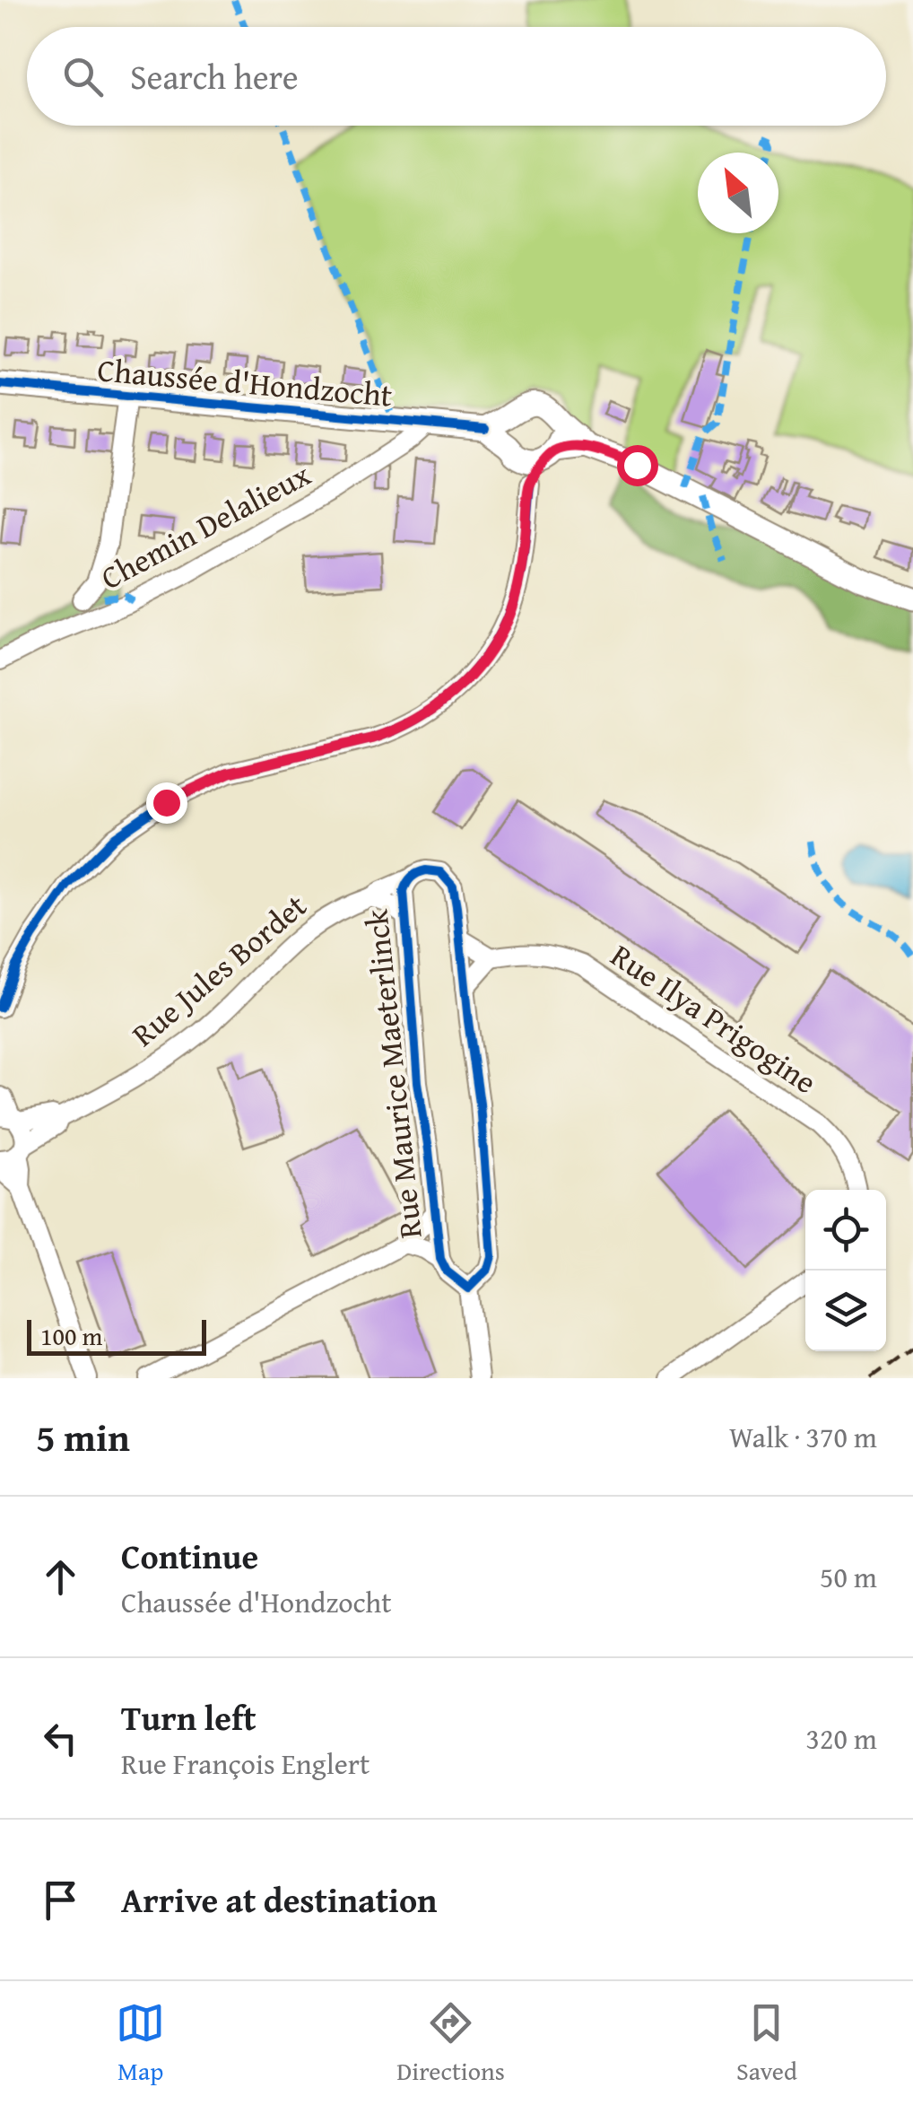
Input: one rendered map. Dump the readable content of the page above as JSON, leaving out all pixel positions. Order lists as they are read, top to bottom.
{
  "streets": {
    "main road": ["Chaussée d'Hondzocht"],
    "street": [
      "Chemin Delalieux",
      "Rue Jules Bordet",
      "Rue Ilya Prigogine",
      "Rue Maurice Maeterlinck"
    ]
  },
  "crossings": [
    ["Chaussée d'Hondzocht", "Chemin Delalieux"],
    ["Rue Jules Bordet", "Rue Maurice Maeterlinck"]
  ],
  "scale_bar": "100 m",
  "north": "top left",
  "page": {
    "search": "Search here",
    "scale": "100 m",
    "heading": ["5 min", "Walk · 370 m"],
    "list": [
      ["Continue", "Chaussée d'Hondzocht", "50 m"],
      ["Turn left", "Rue François Englert", "320 m"],
      "Arrive at destination"
    ],
    "nav": ["Map", "Directions", "Saved"]
  }
}
